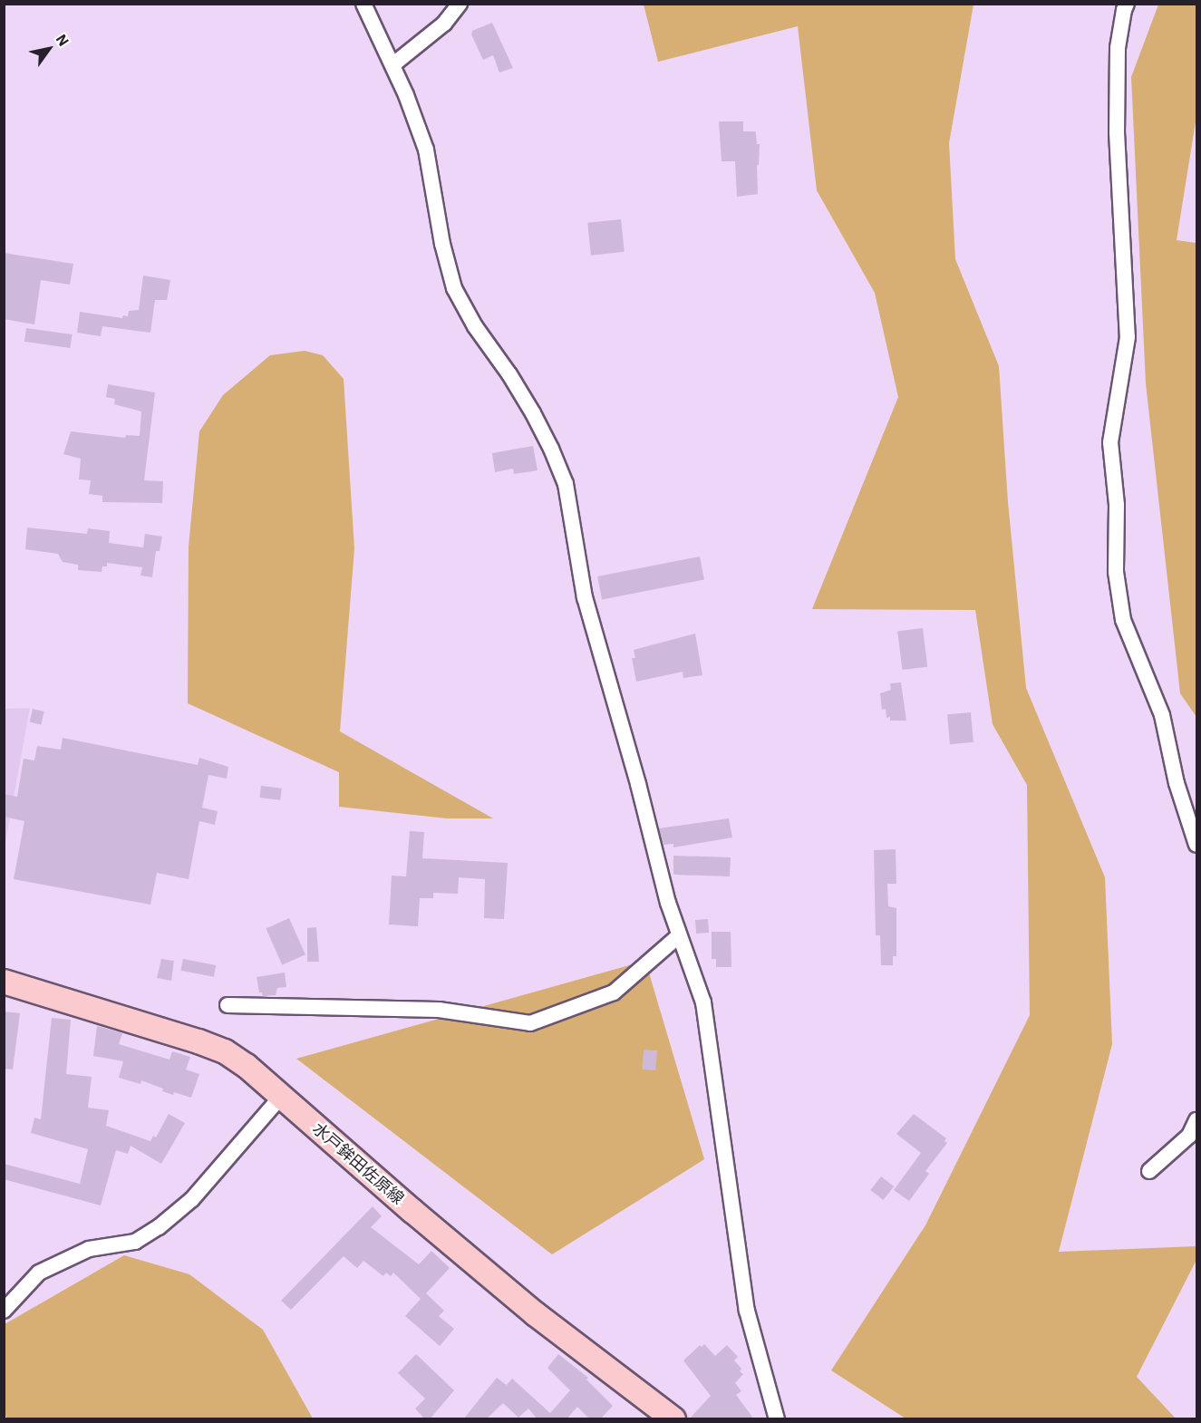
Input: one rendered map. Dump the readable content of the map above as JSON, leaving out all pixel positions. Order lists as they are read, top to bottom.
{
  "streets": {
    "main road": ["水戸鉾田佐原線"]
  },
  "north": "top right"
}
